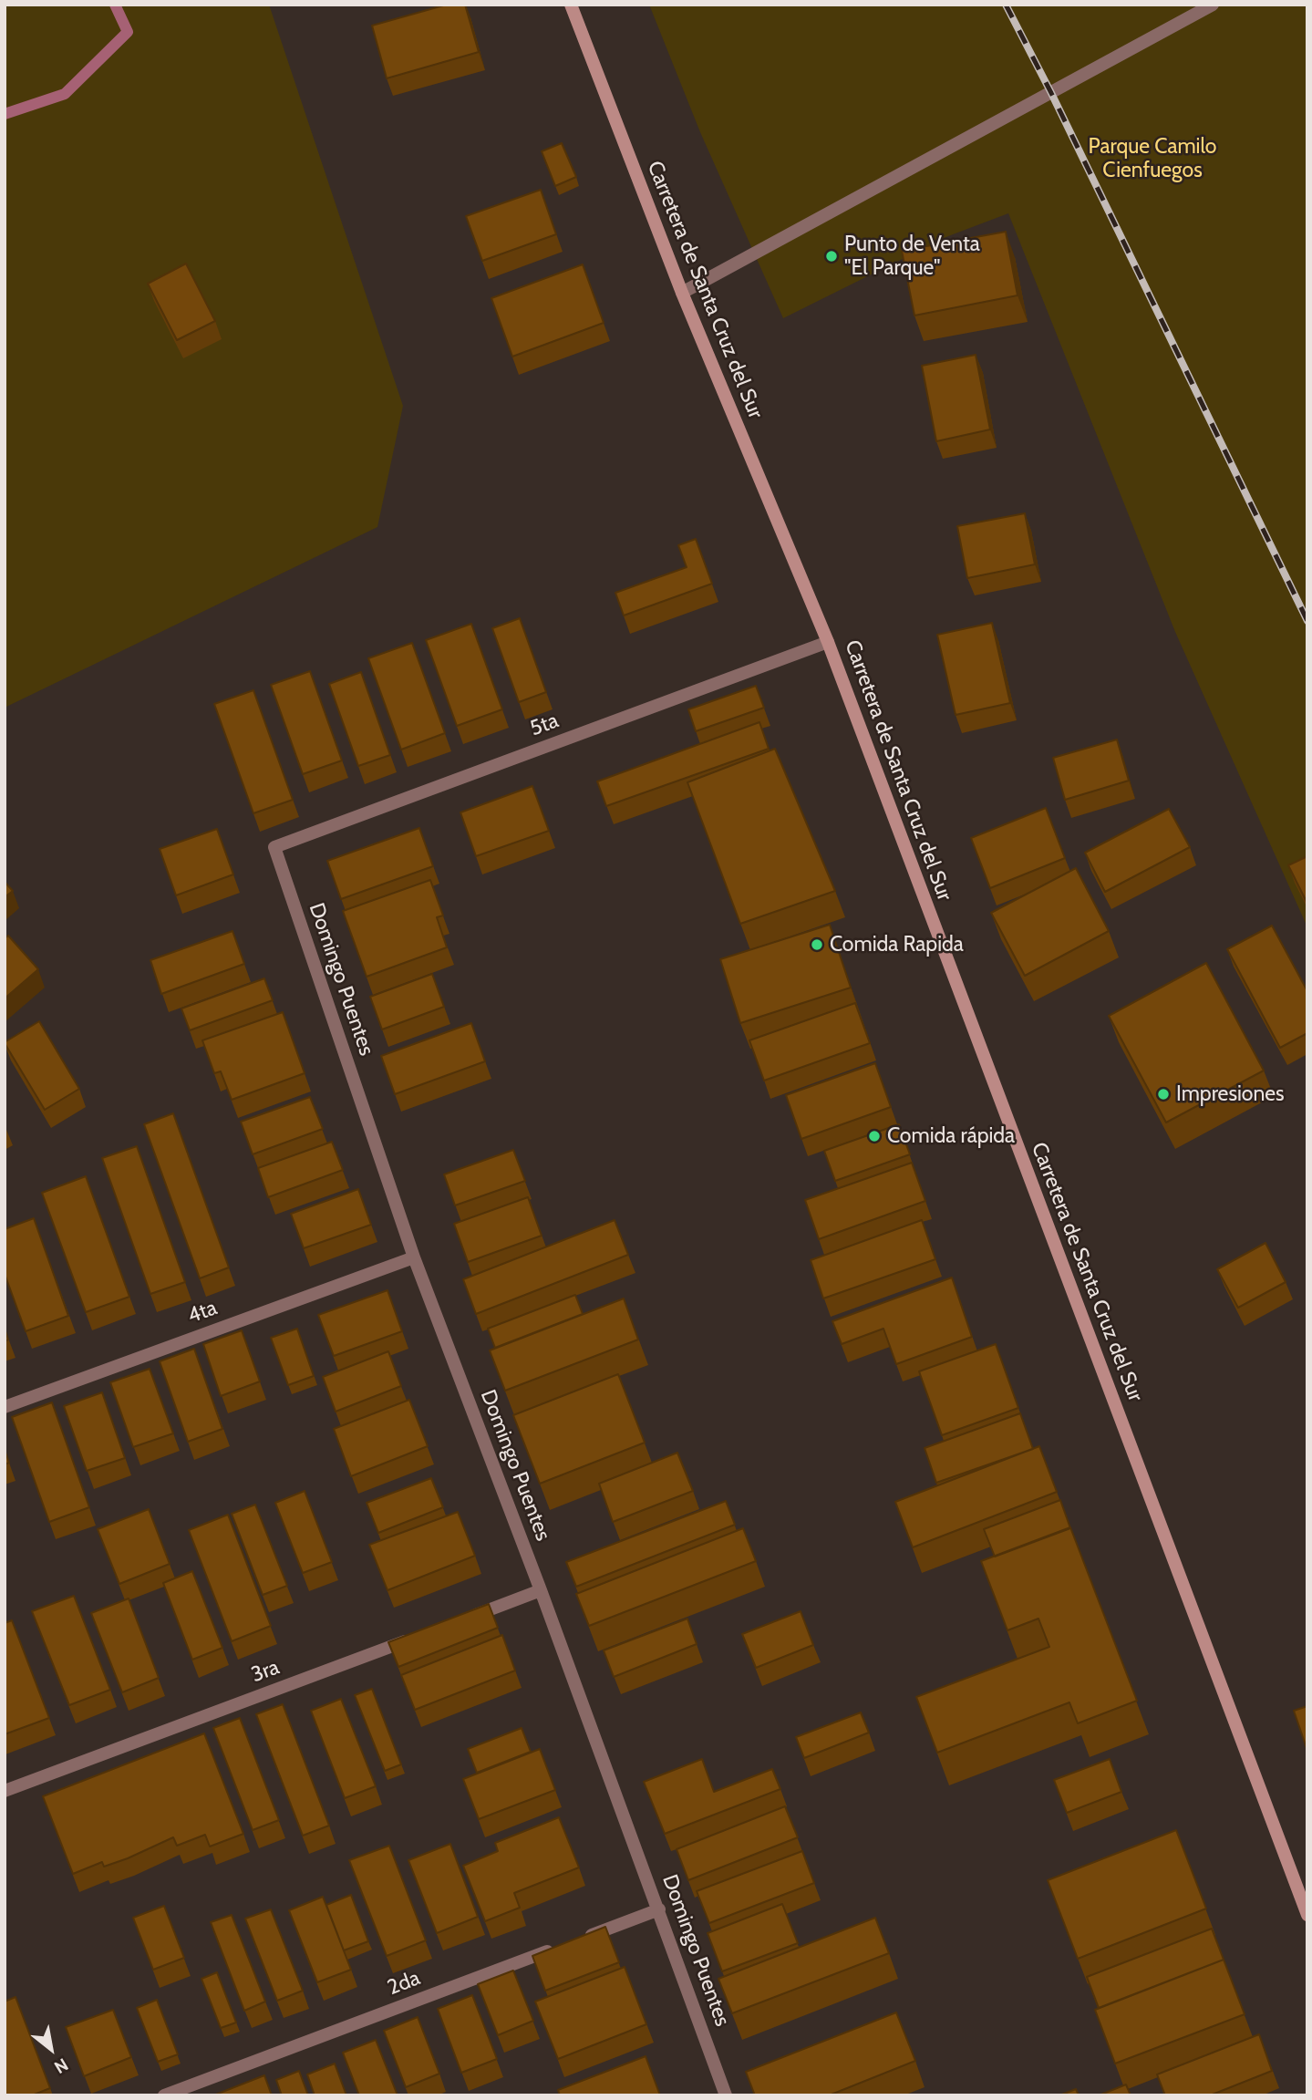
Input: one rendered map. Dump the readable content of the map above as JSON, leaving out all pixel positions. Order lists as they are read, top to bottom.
{
  "streets": {
    "main road": ["Carretera de Santa Cruz del Sur"],
    "street": [
      "5ta",
      "Domingo Puentes",
      "4ta",
      "3ra",
      "2da"
    ]
  },
  "crossings": [
    ["Carretera de Santa Cruz del Sur", "5ta"],
    ["5ta", "Domingo Puentes"],
    ["Domingo Puentes", "4ta"],
    ["Domingo Puentes", "2da"]
  ],
  "parks": ["Parque Camilo Cienfuegos"],
  "places": [
    "Punto de Venta \"El Parque\"",
    "Comida Rapida",
    "Impresiones",
    "Comida rápida"
  ],
  "north": "bottom right"
}
